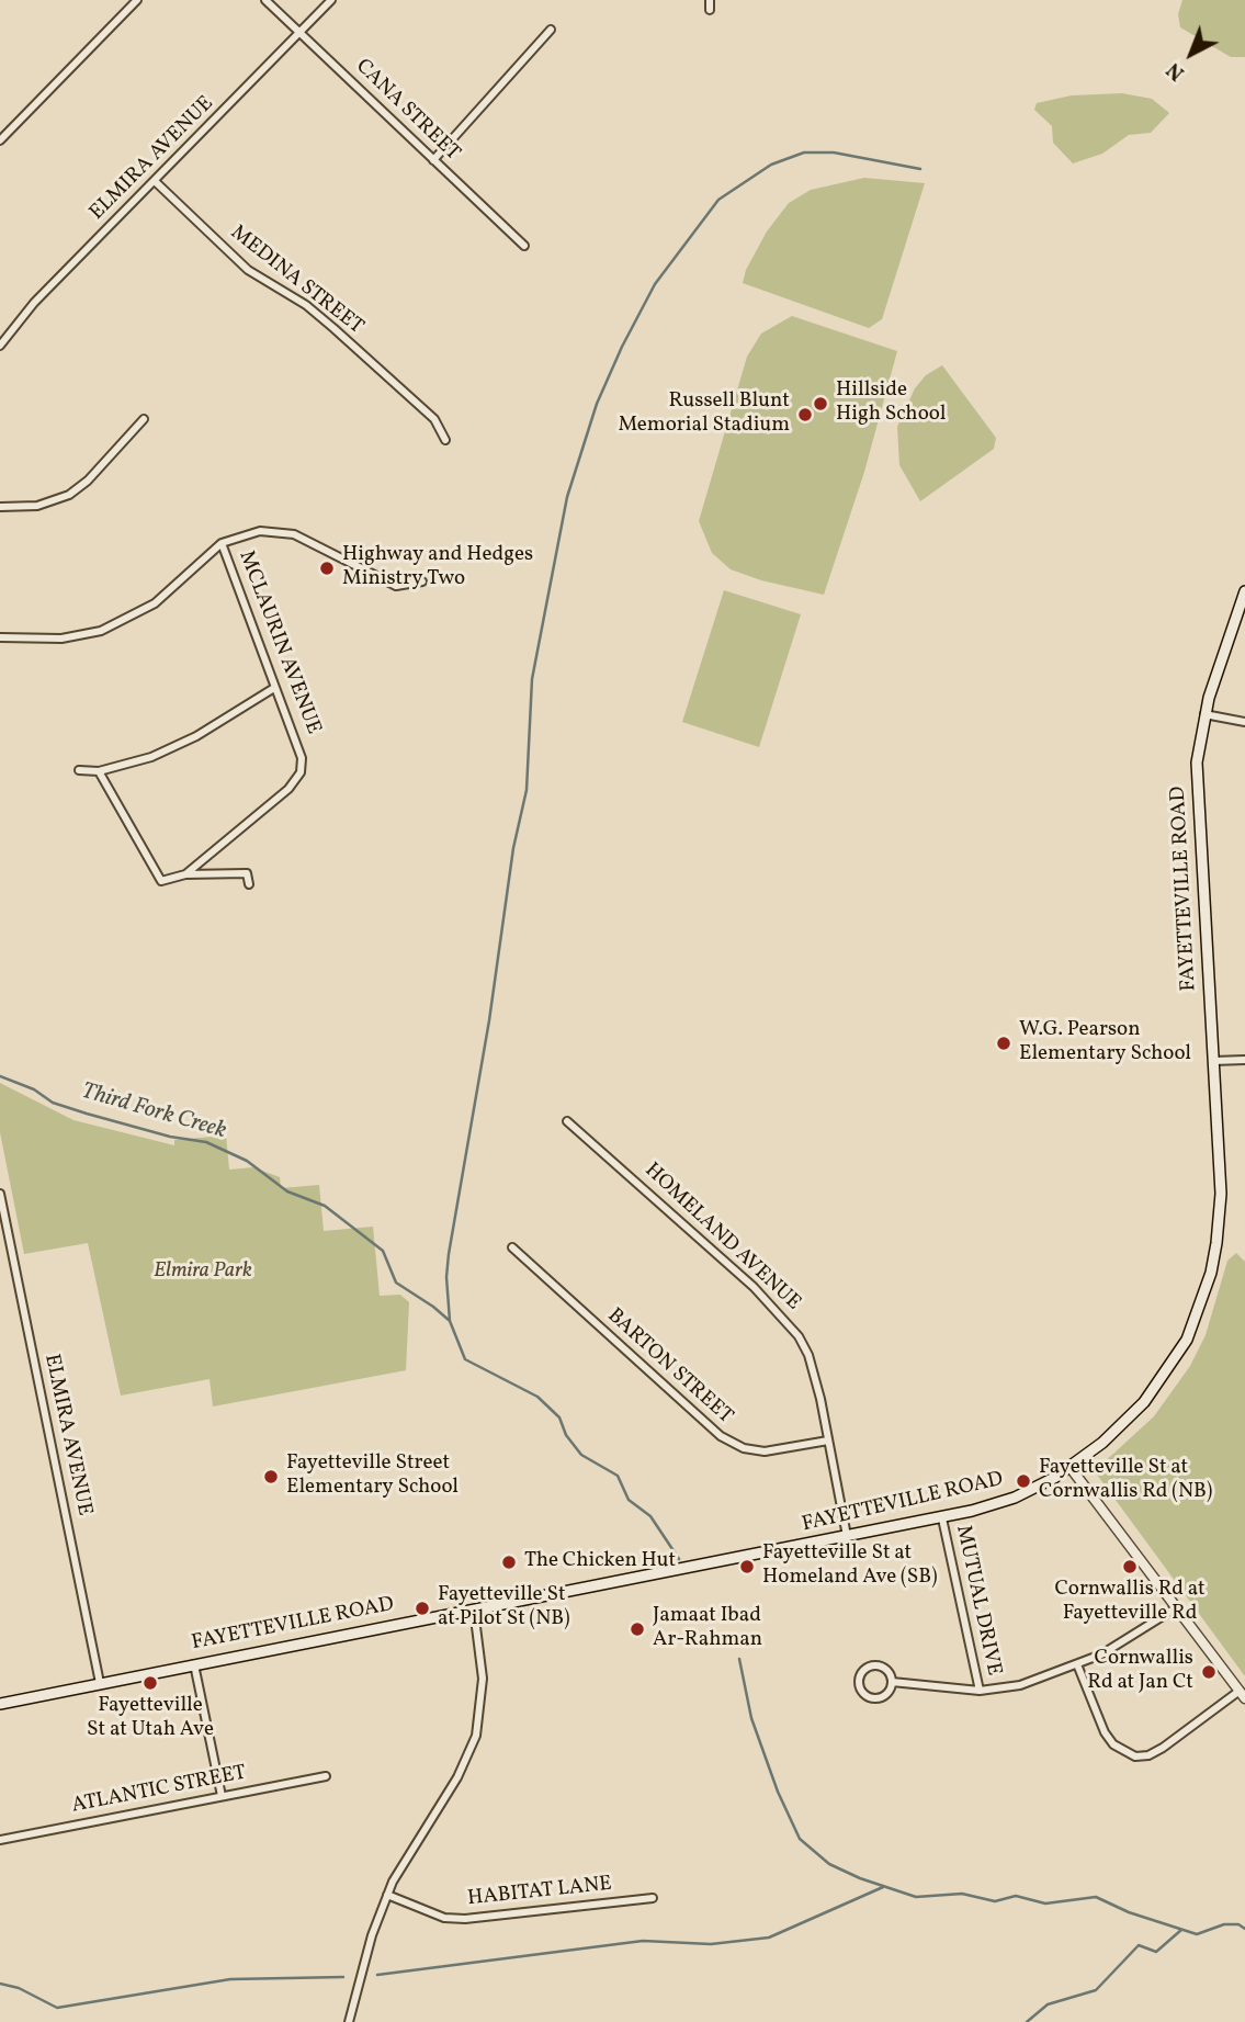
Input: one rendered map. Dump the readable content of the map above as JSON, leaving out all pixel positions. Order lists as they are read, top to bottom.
{
  "streets": {
    "main road": ["FAYETTEVILLE ROAD"],
    "street": [
      "CANA STREET",
      "ELMIRA AVENUE",
      "MEDINA STREET",
      "MCLAURIN AVENUE",
      "HOMELAND AVENUE",
      "BARTON STREET",
      "MUTUAL DRIVE",
      "ATLANTIC STREET",
      "HABITAT LANE"
    ]
  },
  "crossings": [
    ["CANA STREET", "ELMIRA AVENUE"],
    ["ELMIRA AVENUE", "MEDINA STREET"],
    ["ELMIRA AVENUE", "FAYETTEVILLE ROAD"],
    ["FAYETTEVILLE ROAD", "HOMELAND AVENUE"],
    ["FAYETTEVILLE ROAD", "MUTUAL DRIVE"],
    ["HOMELAND AVENUE", "BARTON STREET"]
  ],
  "water": ["Third Fork Creek"],
  "parks": ["Elmira Park"],
  "places": [
    "Hillside High School",
    "Russell Blunt Memorial Stadium",
    "Highway and Hedges Ministry Two",
    "W.G. Pearson Elementary School",
    "Fayetteville Street Elementary School",
    "Fayetteville St at Cornwallis Rd (NB)",
    "The Chicken Hut",
    "Fayetteville St at Homeland Ave (SB)",
    "Cornwallis Rd at Fayetteville Rd",
    "Fayetteville St at Pilot St (NB)",
    "Jamaat Ibad Ar-Rahman",
    "Cornwallis Rd at Jan Ct",
    "Fayetteville St at Utah Ave"
  ],
  "north": "bottom left"
}
